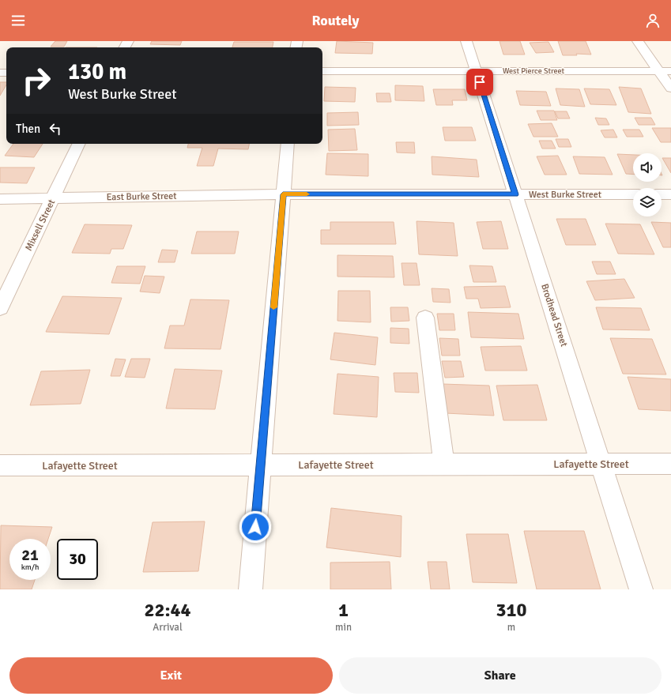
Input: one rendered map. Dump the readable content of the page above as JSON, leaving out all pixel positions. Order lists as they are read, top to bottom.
{
  "streets": {
    "street": [
      "West Pierce Street",
      "West Burke Street",
      "East Burke Street",
      "Mixsell Street",
      "Brodhead Street",
      "Lafayette Street"
    ]
  },
  "crossings": [
    ["West Pierce Street", "Brodhead Street"],
    ["West Burke Street", "East Burke Street"],
    ["West Burke Street", "Brodhead Street"],
    ["East Burke Street", "Mixsell Street"],
    ["Brodhead Street", "Lafayette Street"]
  ],
  "page": {
    "header": "Routely",
    "turn": ["130 m", "West Burke Street"],
    "then": "Then",
    "speed": "21 km/h",
    "limit": "30",
    "eta": [
      "22:44",
      "Arrival",
      "1",
      "min",
      "310",
      "m"
    ],
    "buttons": ["Exit", "Share"]
  }
}
